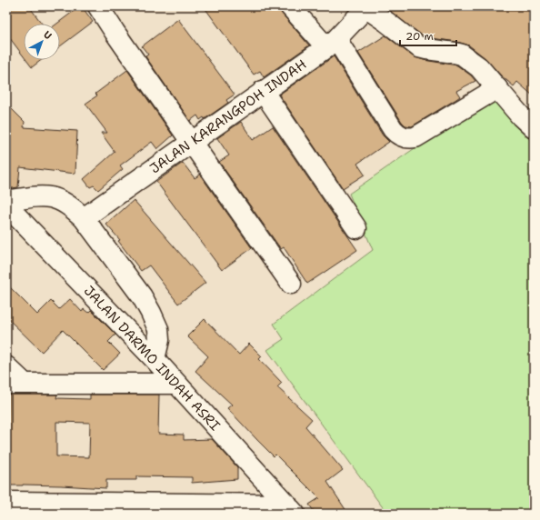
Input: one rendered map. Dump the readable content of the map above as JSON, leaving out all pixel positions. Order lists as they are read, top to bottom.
{
  "streets": {
    "street": ["JALAN KARANGPOH INDAH", "JALAN DARMO INDAH ASRI"]
  },
  "scale_bar": "20 m",
  "north": "top right"
}
